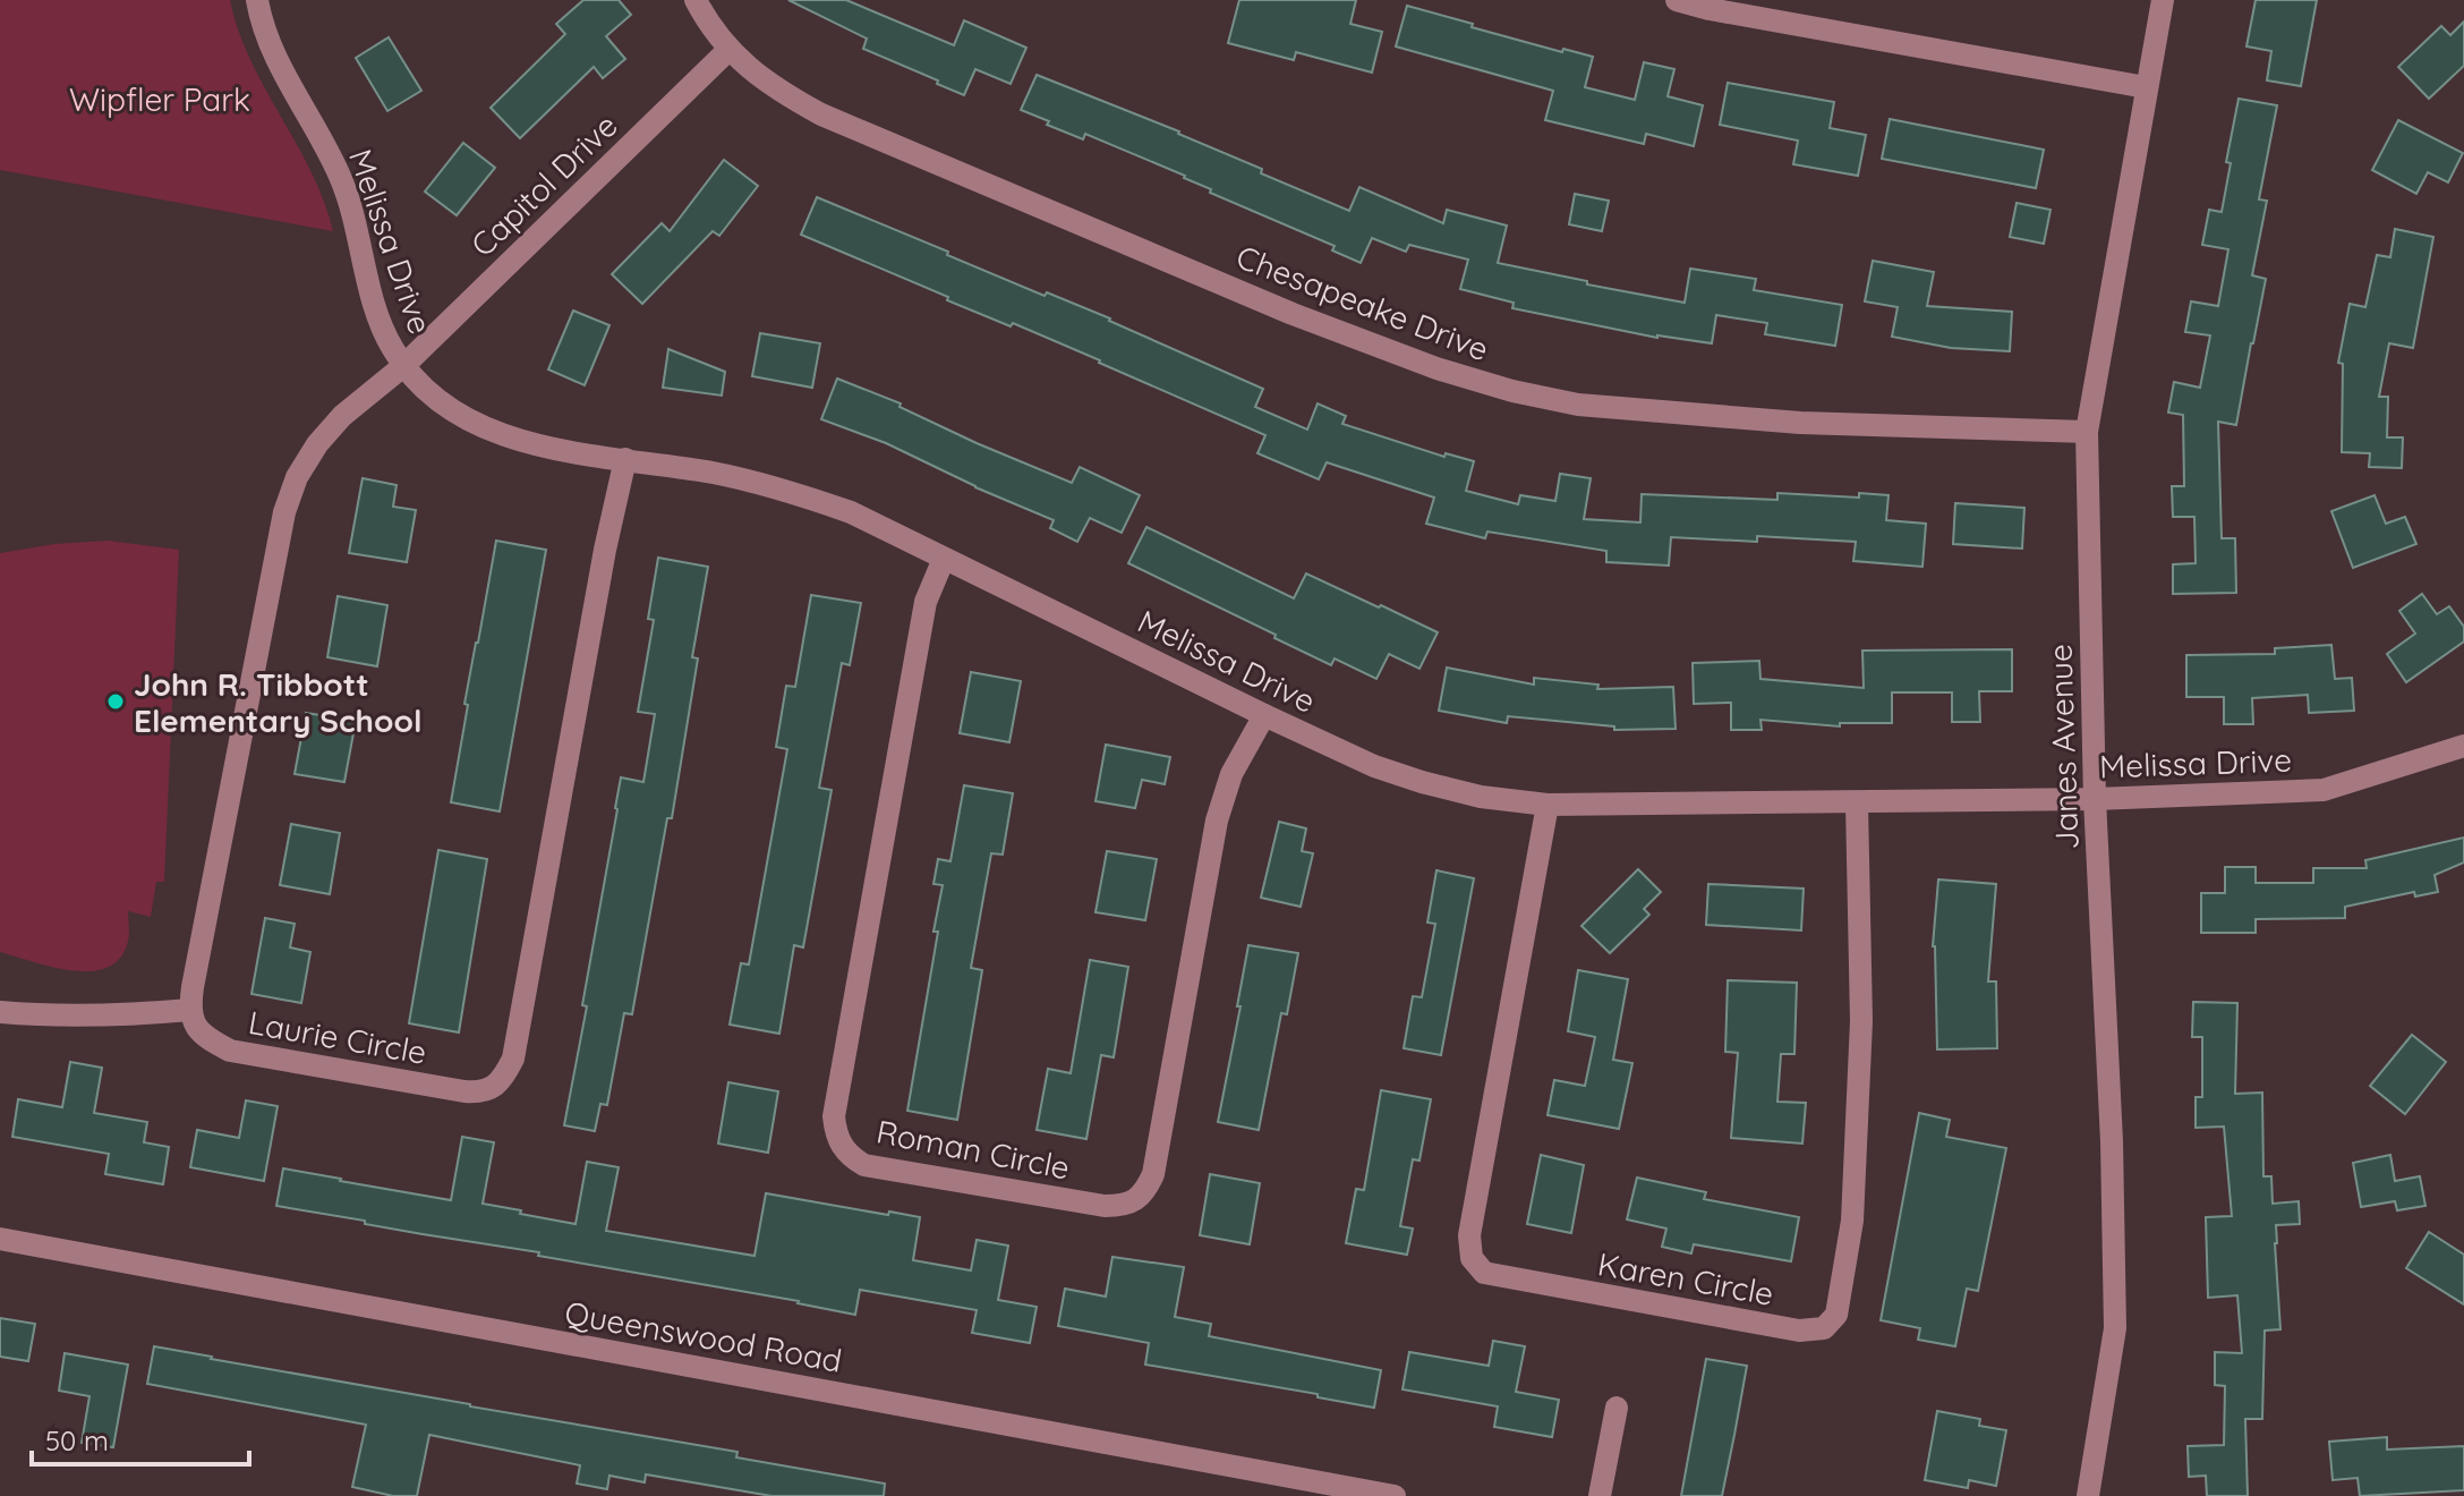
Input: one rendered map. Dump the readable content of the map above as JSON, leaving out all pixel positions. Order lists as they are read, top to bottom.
{
  "streets": {
    "street": [
      "Capitol Drive",
      "Melissa Drive",
      "Chesapeake Drive",
      "Janes Avenue",
      "Laurie Circle",
      "Roman Circle",
      "Karen Circle",
      "Queenswood Road"
    ]
  },
  "crossings": [
    ["Capitol Drive", "Melissa Drive"],
    ["Capitol Drive", "Chesapeake Drive"],
    ["Melissa Drive", "Janes Avenue"],
    ["Melissa Drive", "Laurie Circle"],
    ["Melissa Drive", "Roman Circle"],
    ["Melissa Drive", "Karen Circle"],
    ["Chesapeake Drive", "Janes Avenue"]
  ],
  "parks": ["Wipfler Park"],
  "places": ["John R. Tibbott Elementary School"],
  "scale_bar": "50 m"
}
